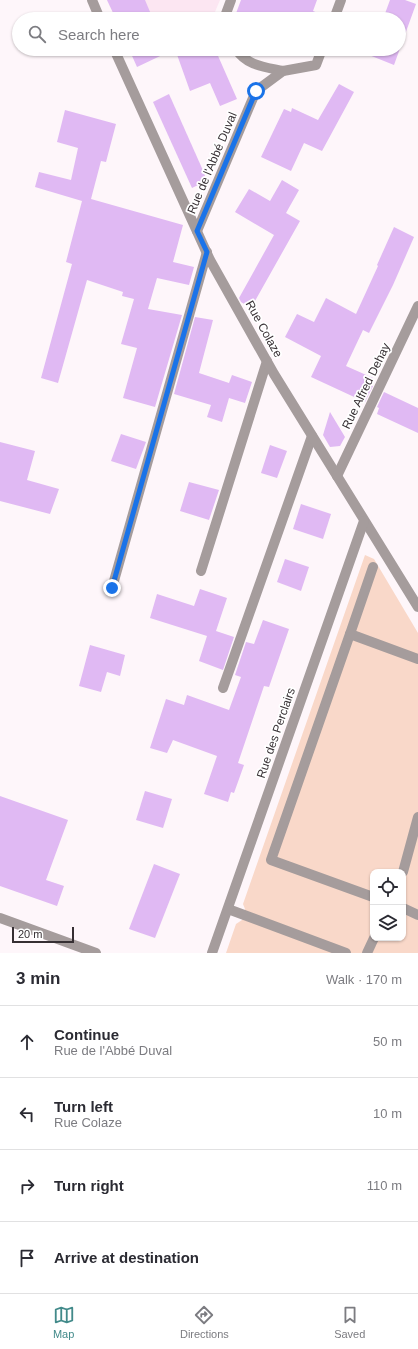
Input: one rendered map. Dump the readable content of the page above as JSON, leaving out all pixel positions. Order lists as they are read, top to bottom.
{
  "streets": {
    "street": [
      "Rue de l'Abbé Duval",
      "Rue Colaze",
      "Rue Alfred Dehay",
      "Rue des Perclairs"
    ]
  },
  "crossings": [
    ["Rue de l'Abbé Duval", "Rue Colaze"],
    ["Rue Colaze", "Rue Alfred Dehay"],
    ["Rue Colaze", "Rue des Perclairs"]
  ],
  "scale_bar": "20 m",
  "page": {
    "search": "Search here",
    "scale": "20 m",
    "heading": ["3 min", "Walk · 170 m"],
    "list": [
      ["Continue", "Rue de l'Abbé Duval", "50 m"],
      ["Turn left", "Rue Colaze", "10 m"],
      ["Turn right", "110 m"],
      "Arrive at destination"
    ],
    "nav": ["Map", "Directions", "Saved"]
  }
}
